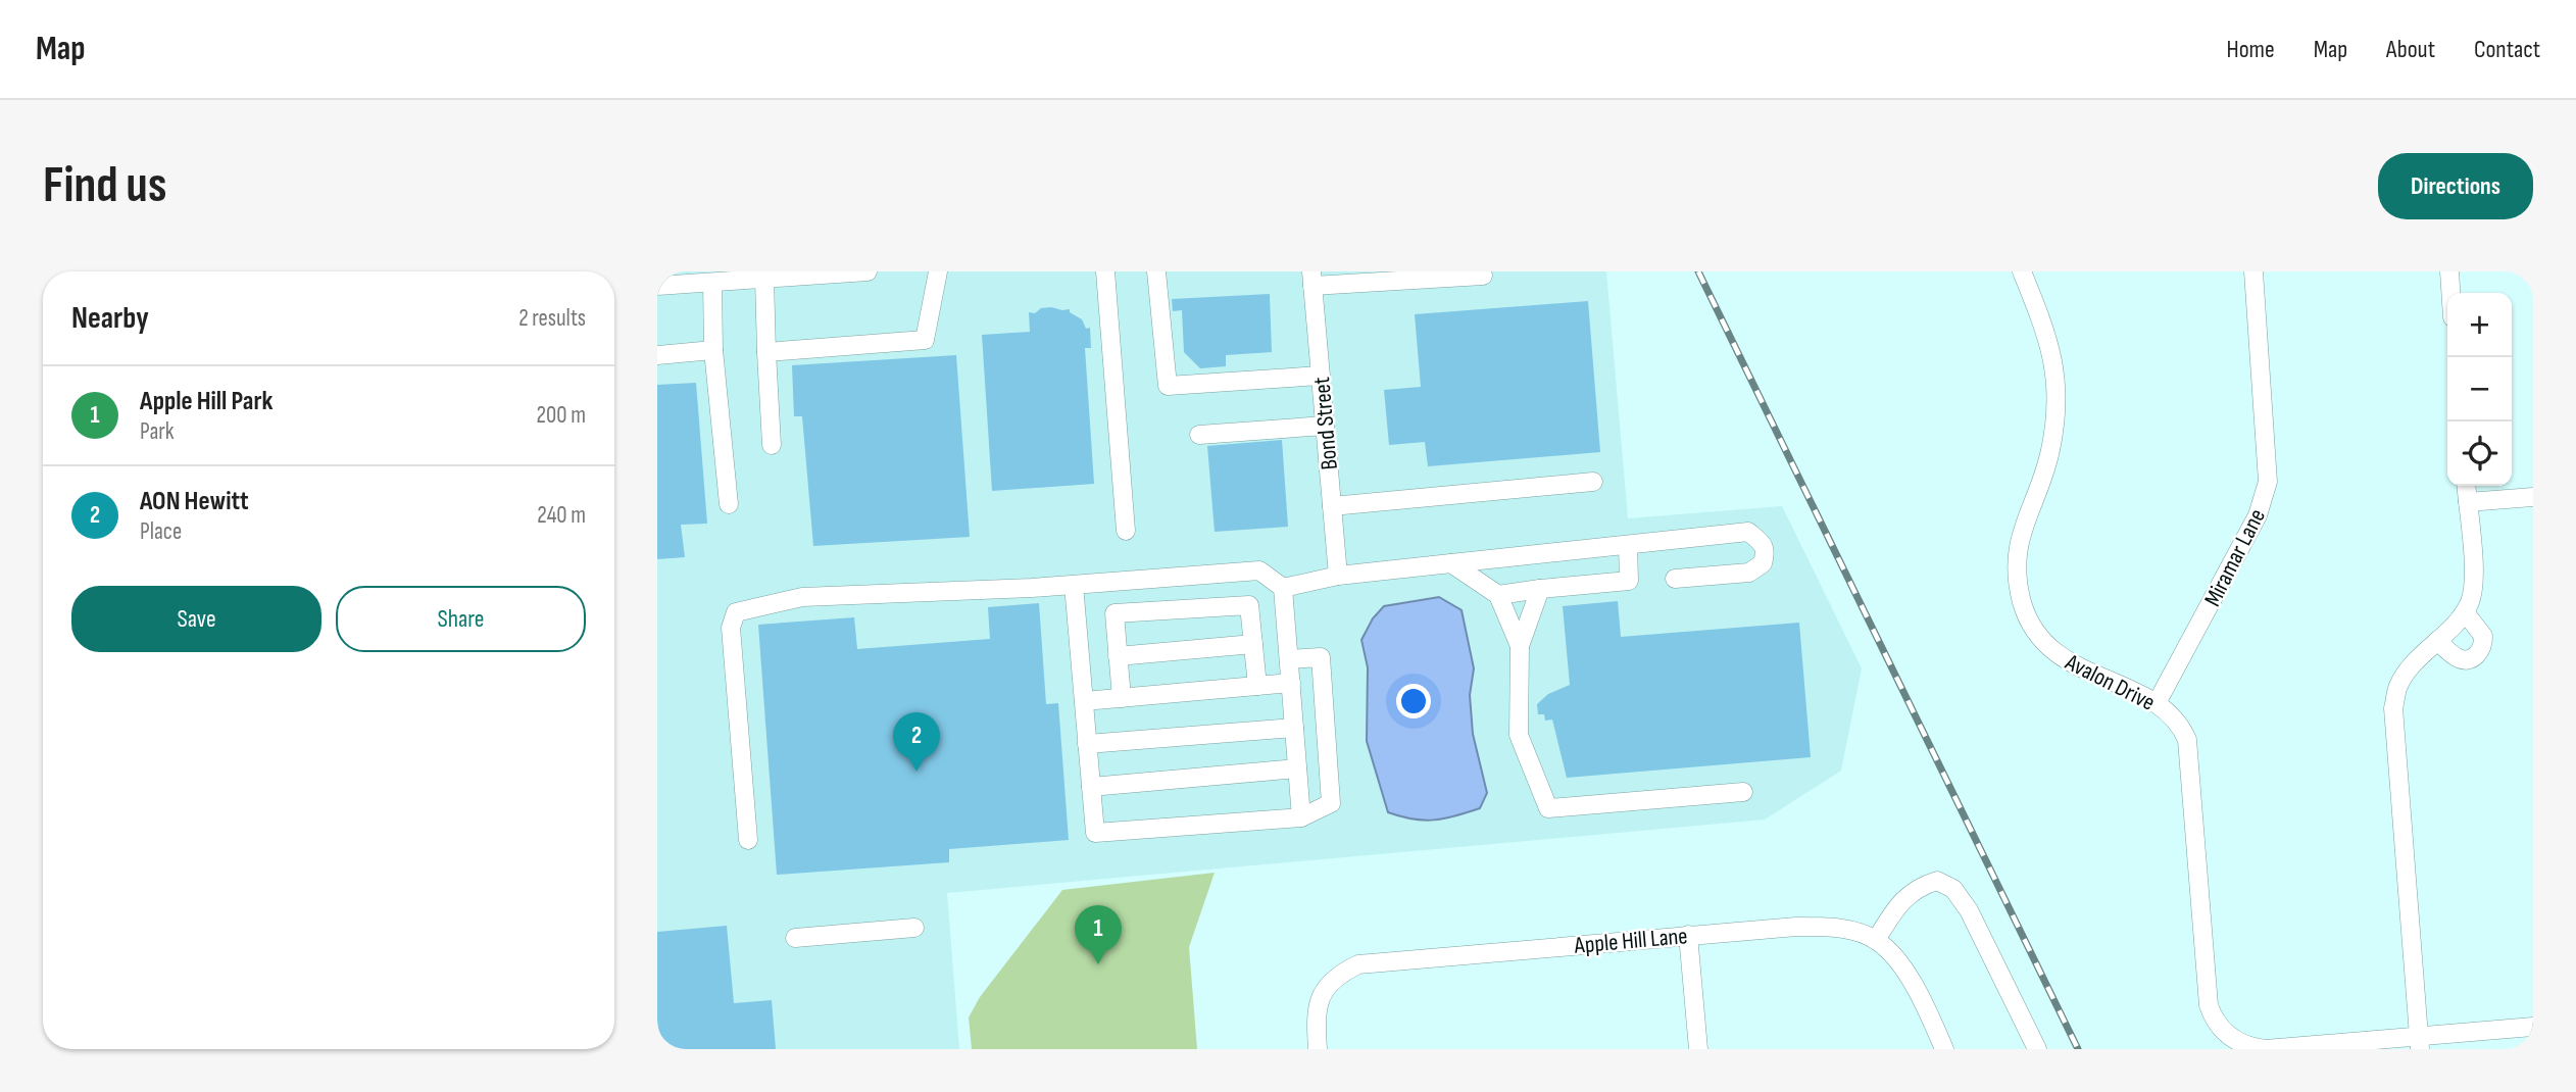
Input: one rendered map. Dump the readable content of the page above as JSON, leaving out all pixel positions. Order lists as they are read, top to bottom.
{
  "streets": {
    "street": [
      "Bond Street",
      "Miramar Lane",
      "Avalon Drive",
      "Apple Hill Lane"
    ]
  },
  "crossings": [
    ["Miramar Lane", "Avalon Drive"]
  ],
  "page": {
    "header": "Map",
    "nav": [
      "Home",
      "Map",
      "About",
      "Contact"
    ],
    "buttons": [
      "Directions",
      ["Save", "Share"]
    ],
    "title": "Find us",
    "heading": ["Nearby", "2 results"],
    "map_buttons": ["+", "−"],
    "list": [
      {
        "mark": "1",
        "name": "Apple Hill Park",
        "note": "Park",
        "value": "200 m"
      },
      {
        "mark": "2",
        "name": "AON Hewitt",
        "note": "Place",
        "value": "240 m"
      }
    ],
    "pins": ["2", "1"]
  }
}
